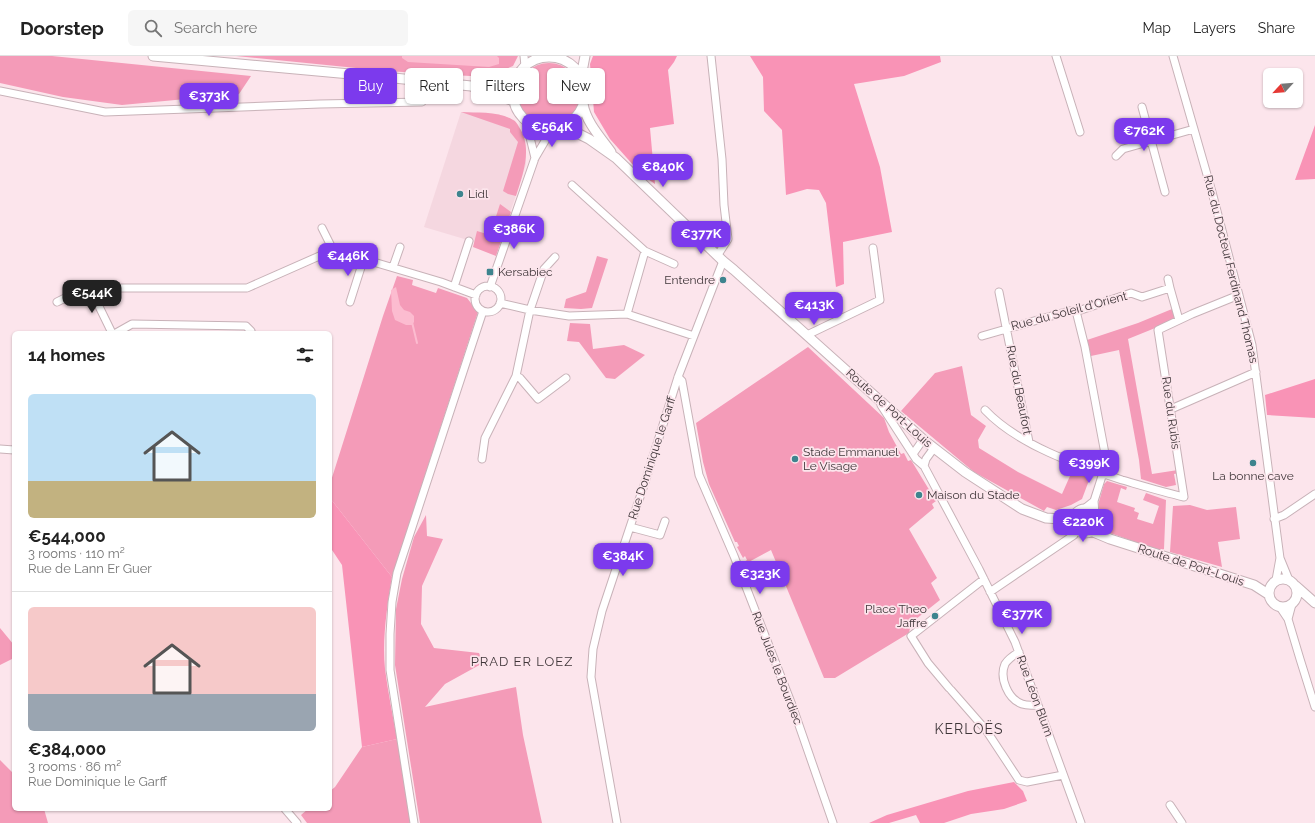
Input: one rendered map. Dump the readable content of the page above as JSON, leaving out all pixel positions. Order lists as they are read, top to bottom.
{
  "streets": {
    "main road": ["Route de Port-Louis"],
    "street": [
      "Rue du Docteur Ferdinand Thomas",
      "Rue du Soleil d'Orient",
      "Rue du Beaufort",
      "Rue du Rubis",
      "Rue Dominique le Garff",
      "Rue Jules le Bourdiec",
      "Rue Léon Blum"
    ]
  },
  "crossings": [
    ["Rue du Soleil d'Orient", "Rue du Beaufort"],
    ["Route de Port-Louis", "Rue Dominique le Garff"],
    ["Route de Port-Louis", "Rue Léon Blum"],
    ["Rue Dominique le Garff", "Rue Jules le Bourdiec"]
  ],
  "districts": ["PRAD ER LOEZ", "KERLOËS"],
  "places": {
    "other": [
      "Lidl",
      "Entendre",
      "Stade Emmanuel Le Visage",
      "La bonne cave",
      "Maison du Stade",
      "Place Theo Jaffre"
    ],
    "transit": ["Kersabiec"]
  },
  "north": "bottom left",
  "page": {
    "header": "Doorstep",
    "search": "Search here",
    "nav": ["Map", "Layers", "Share"],
    "chip": [
      "Buy",
      "Rent",
      "Filters",
      "New"
    ],
    "price": [
      "€373K",
      "€564K",
      "€762K",
      "€840K",
      "€386K",
      "€377K",
      "€446K",
      "€544K",
      "€413K",
      "€399K",
      "€220K",
      "€384K",
      "€323K",
      "€377K"
    ],
    "heading": "14 homes",
    "list": [
      {
        "name": "€544,000",
        "note": "3 rooms · 110 m² · Rue de Lann Er Guer"
      },
      {
        "name": "€384,000",
        "note": "3 rooms · 86 m² · Rue Dominique le Garff"
      }
    ]
  }
}
